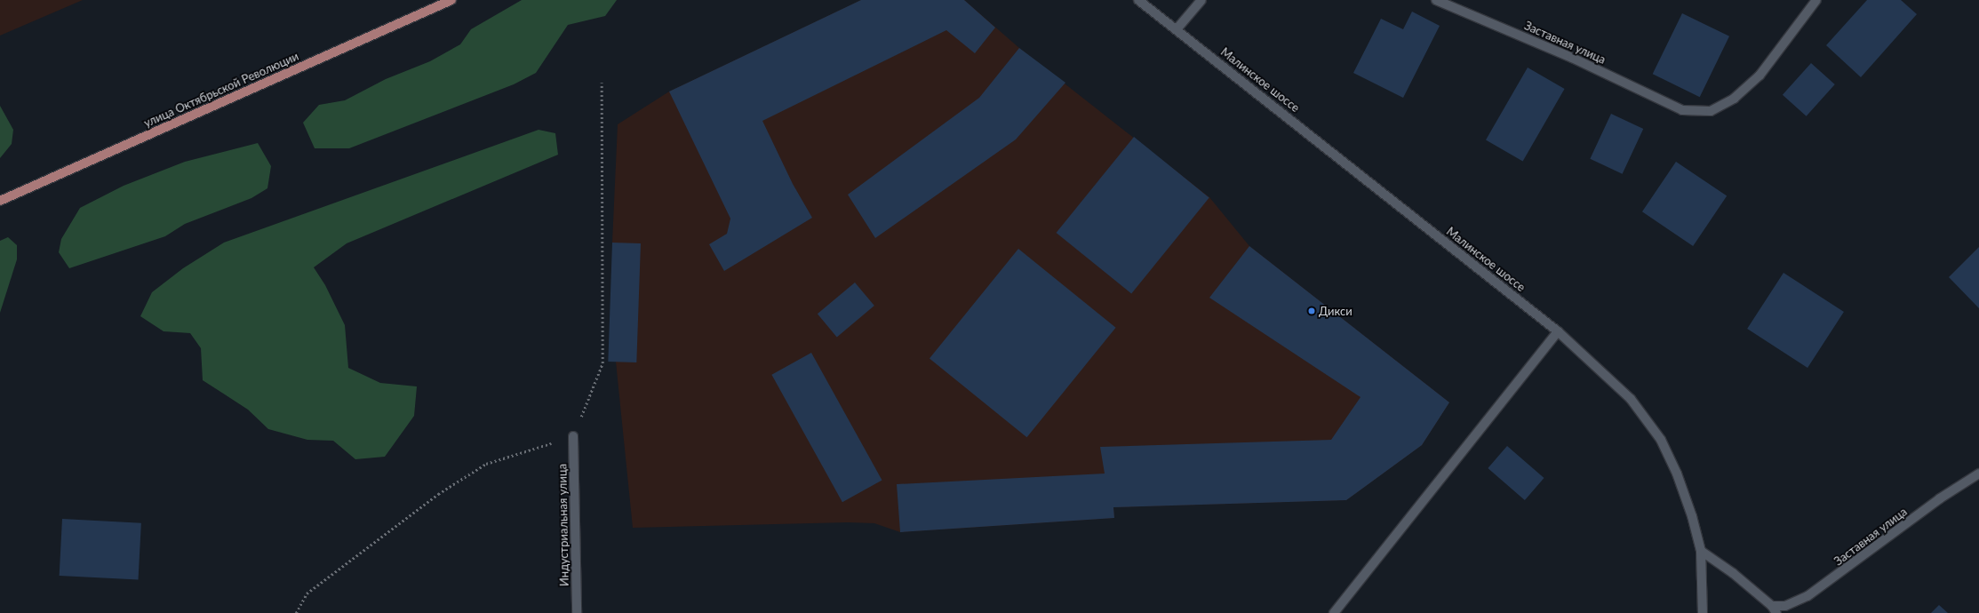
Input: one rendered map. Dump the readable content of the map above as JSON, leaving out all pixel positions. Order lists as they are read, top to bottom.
{
  "streets": {
    "main road": ["улица Октябрьской Революции"],
    "street": ["Заставная улица", "Малинское шоссе", "Индустриальная улица"]
  },
  "places": ["Дикси"]
}
